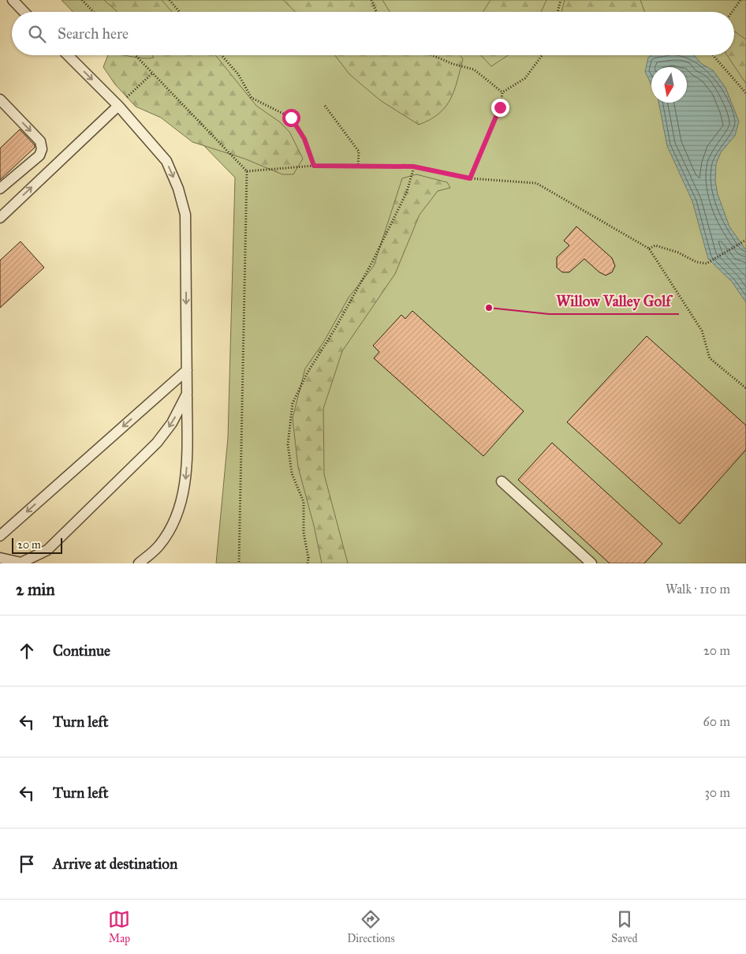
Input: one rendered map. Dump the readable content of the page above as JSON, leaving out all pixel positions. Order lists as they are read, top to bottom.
{
  "places": ["Willow Valley Golf"],
  "scale_bar": "20 m",
  "north": "bottom",
  "page": {
    "search": "Search here",
    "scale": "20 m",
    "heading": ["2 min", "Walk · 110 m"],
    "list": [
      ["Continue", "20 m"],
      ["Turn left", "60 m"],
      ["Turn left", "30 m"],
      "Arrive at destination"
    ],
    "nav": ["Map", "Directions", "Saved"]
  }
}
